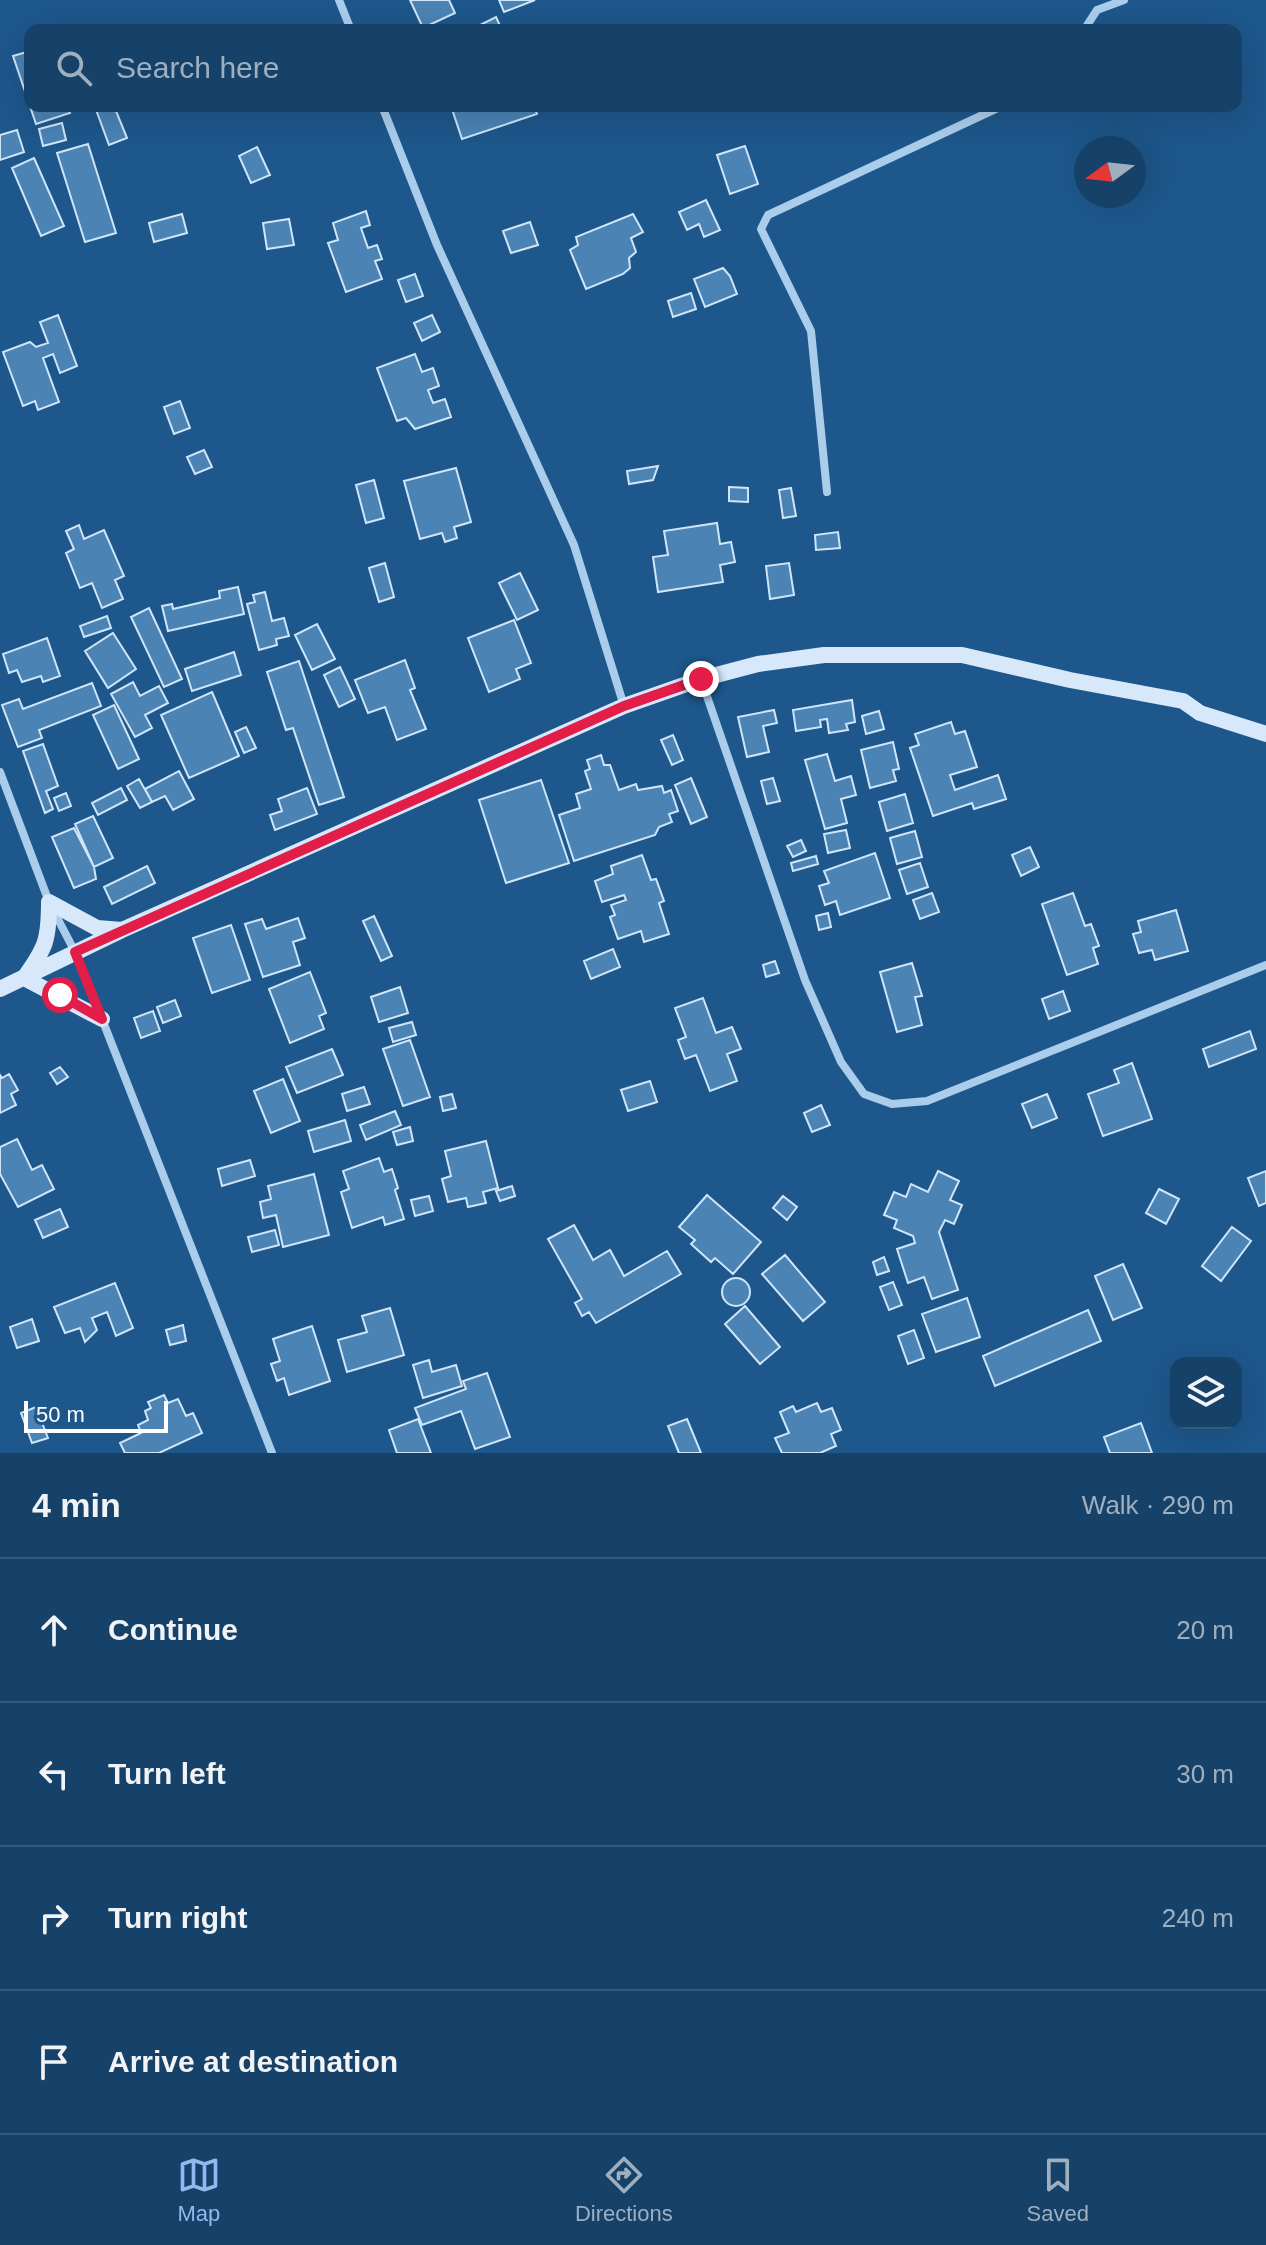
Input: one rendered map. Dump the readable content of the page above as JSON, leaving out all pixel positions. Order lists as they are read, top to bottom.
{
  "scale_bar": "50 m",
  "north": "left",
  "page": {
    "search": "Search here",
    "scale": "50 m",
    "heading": ["4 min", "Walk · 290 m"],
    "list": [
      ["Continue", "20 m"],
      ["Turn left", "30 m"],
      ["Turn right", "240 m"],
      "Arrive at destination"
    ],
    "nav": ["Map", "Directions", "Saved"]
  }
}
